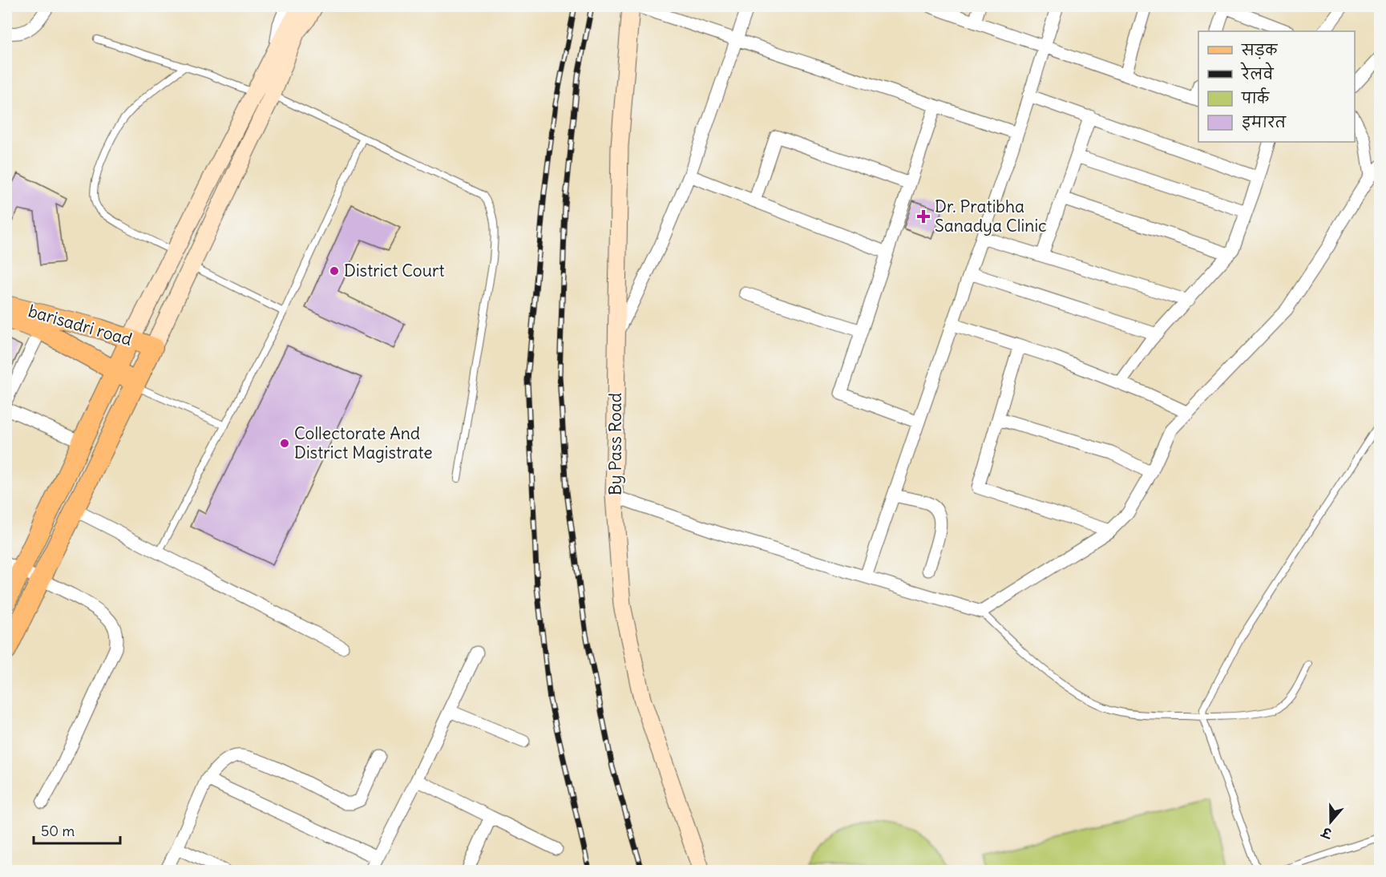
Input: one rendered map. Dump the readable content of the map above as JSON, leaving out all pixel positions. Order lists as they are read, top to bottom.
{
  "streets": {
    "main road": ["barisadri road"],
    "street": ["By Pass Road"]
  },
  "places": {
    "health": ["Dr. Pratibha Sanadya Clinic"],
    "other": ["District Court", "Collectorate And District Magistrate"]
  },
  "legend": [
    "सड़क",
    "रेलवे",
    "पार्क",
    "इमारत"
  ],
  "scale_bar": "50 m",
  "north": "bottom"
}
